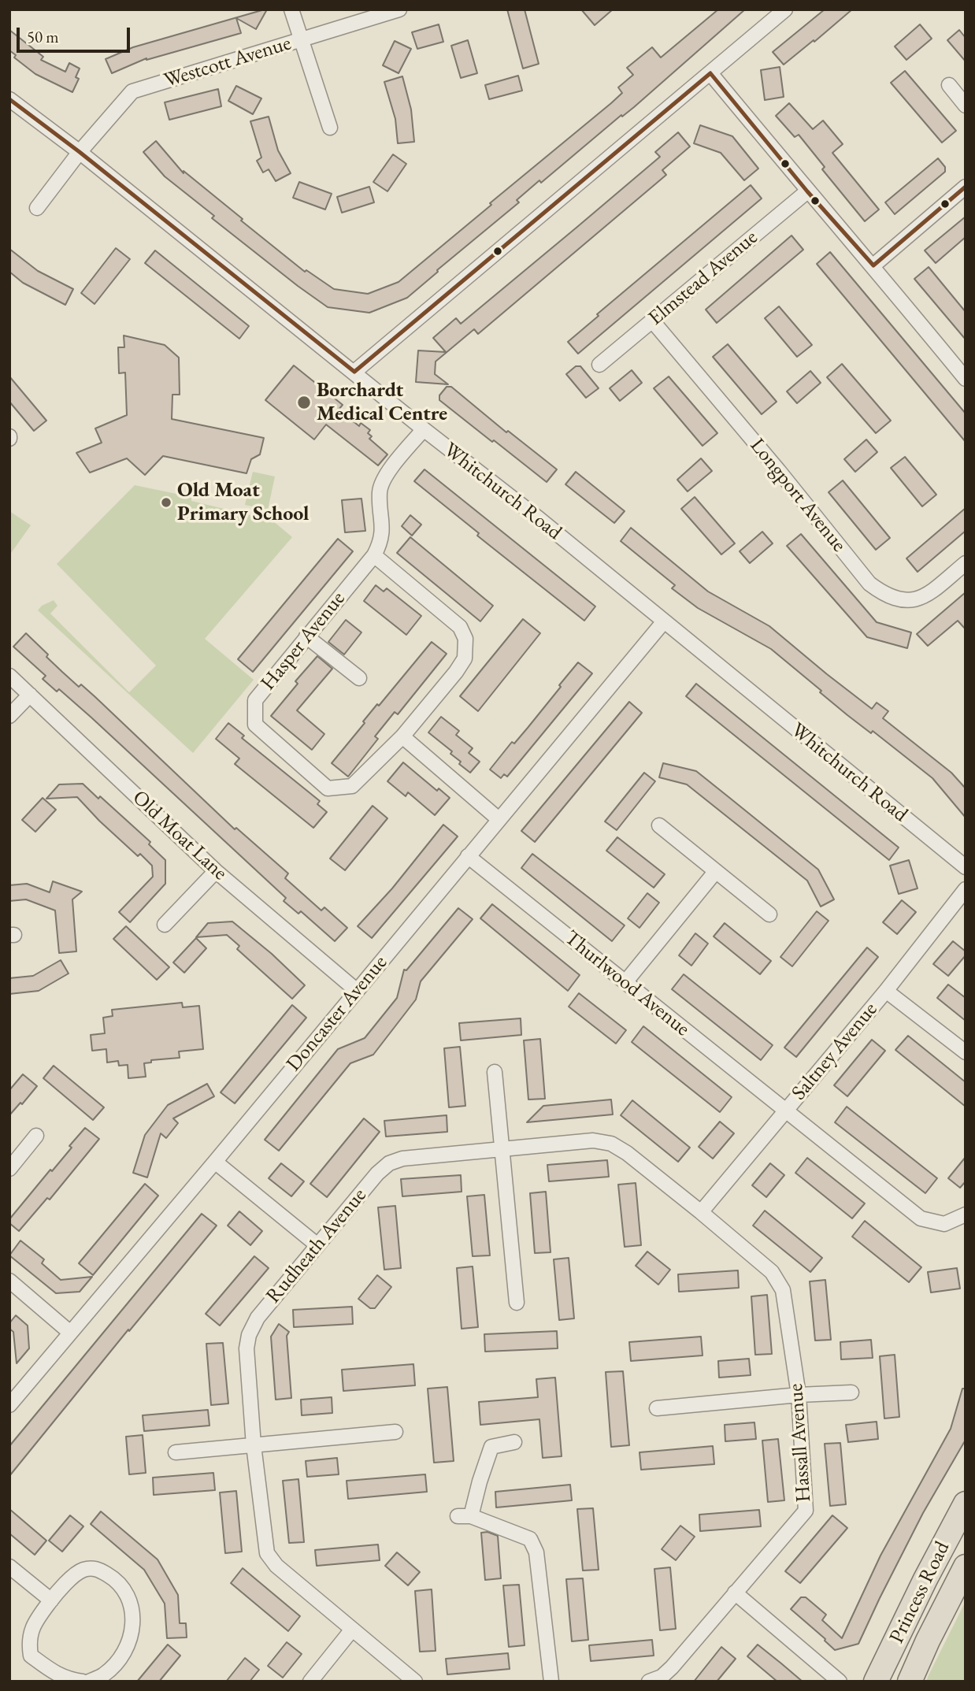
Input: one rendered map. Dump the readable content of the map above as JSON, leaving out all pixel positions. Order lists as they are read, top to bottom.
{
  "streets": {
    "highway": ["Princess Road"],
    "street": [
      "Westcott Avenue",
      "Elmstead Avenue",
      "Whitchurch Road",
      "Longport Avenue",
      "Hasper Avenue",
      "Old Moat Lane",
      "Thurlwood Avenue",
      "Doncaster Avenue",
      "Saltney Avenue",
      "Rudheath Avenue",
      "Hassall Avenue"
    ]
  },
  "crossings": [
    ["Westcott Avenue", "Whitchurch Road"],
    ["Elmstead Avenue", "Longport Avenue"],
    ["Whitchurch Road", "Hasper Avenue"],
    ["Whitchurch Road", "Doncaster Avenue"],
    ["Old Moat Lane", "Doncaster Avenue"],
    ["Thurlwood Avenue", "Doncaster Avenue"],
    ["Thurlwood Avenue", "Saltney Avenue"],
    ["Saltney Avenue", "Rudheath Avenue"],
    ["Saltney Avenue", "Hassall Avenue"],
    ["Rudheath Avenue", "Hassall Avenue"]
  ],
  "places": ["Borchardt Medical Centre", "Old Moat Primary School"],
  "scale_bar": "50 m"
}
